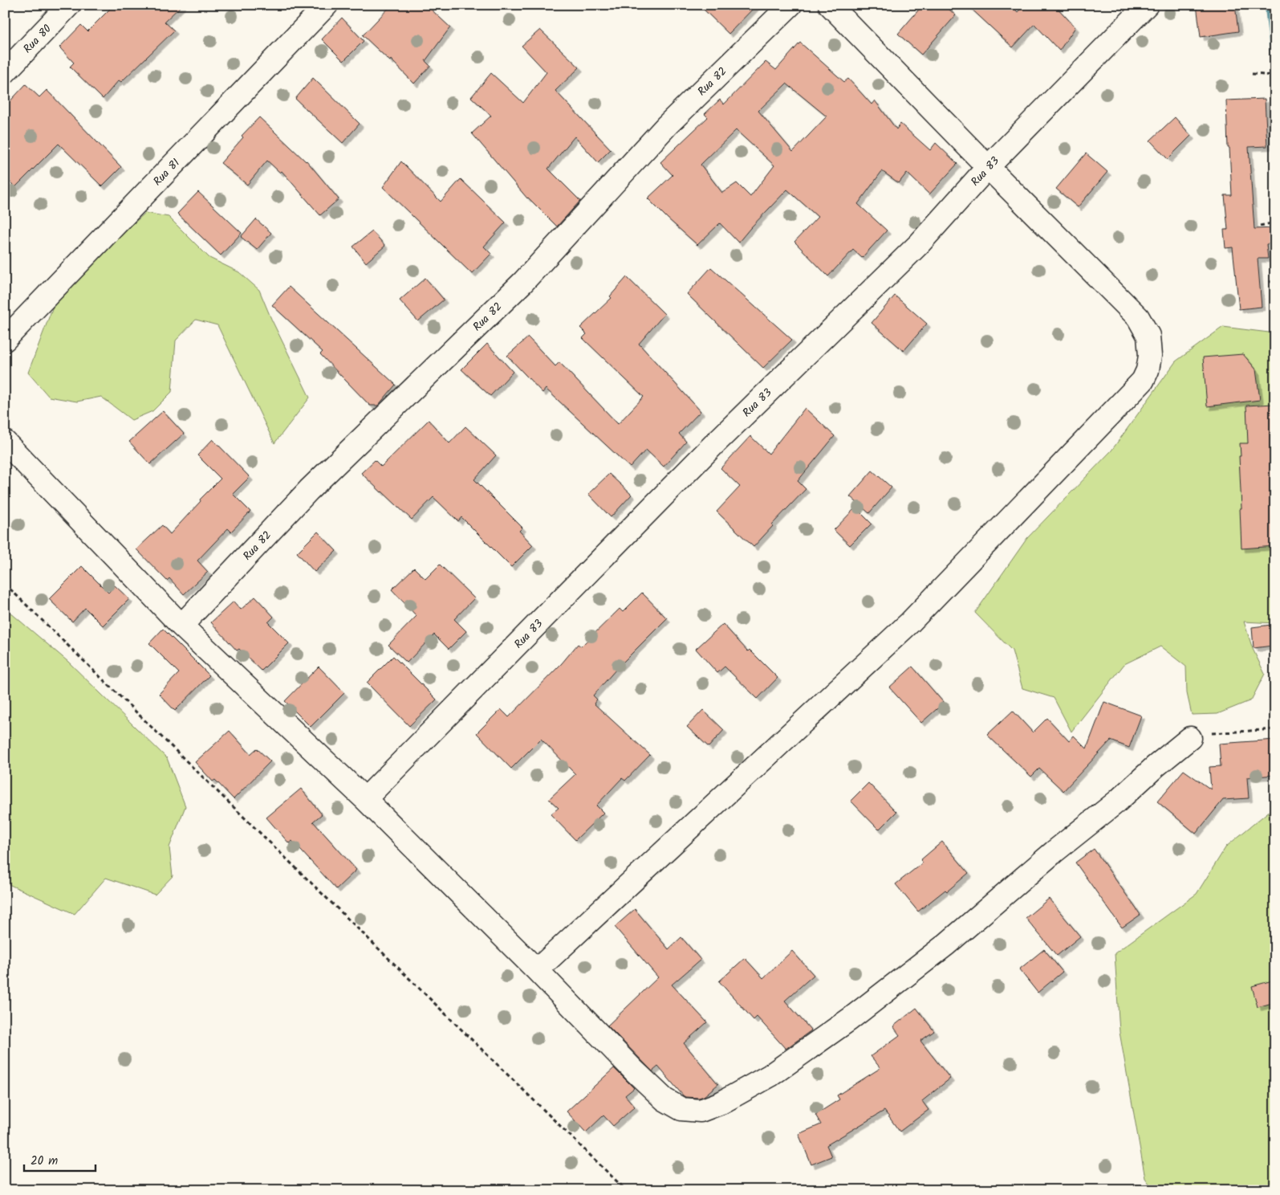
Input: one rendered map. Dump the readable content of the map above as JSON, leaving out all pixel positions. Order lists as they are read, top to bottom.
{
  "streets": {
    "street": [
      "Rua 80",
      "Rua 82",
      "Rua 83",
      "Rua 81"
    ]
  },
  "scale_bar": "20 m"
}
